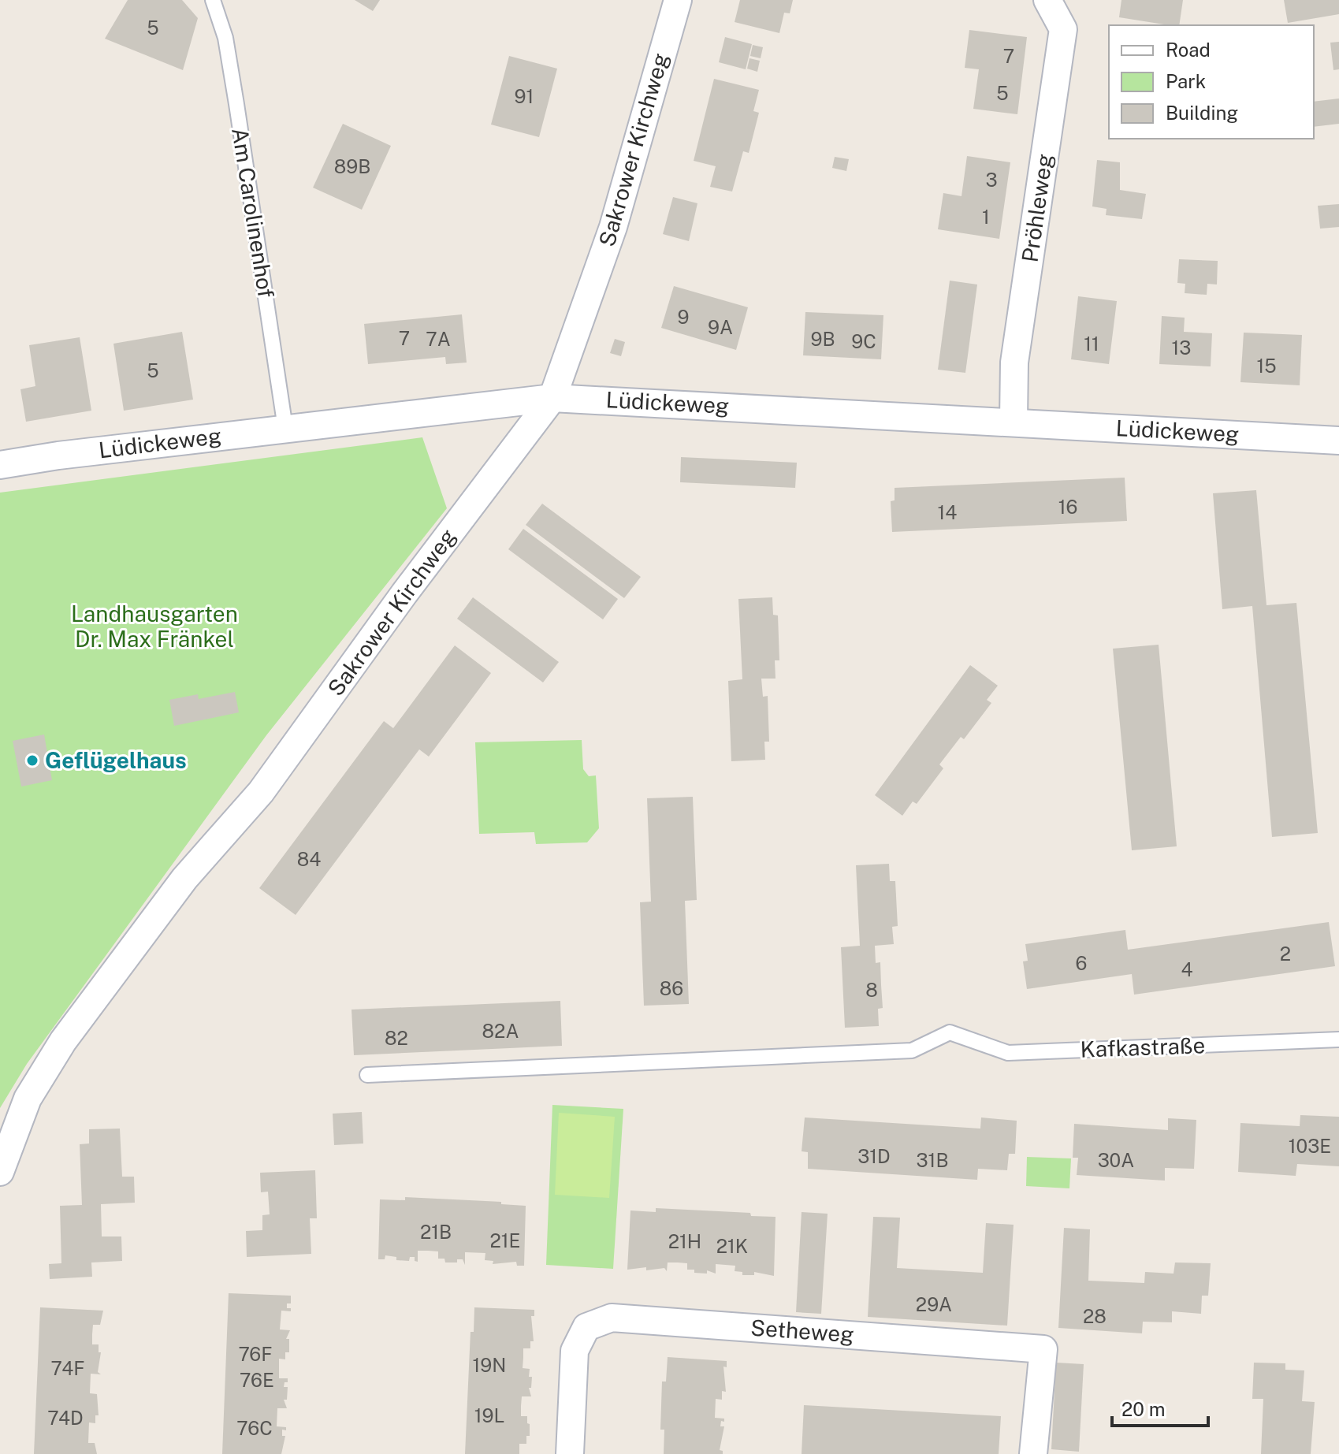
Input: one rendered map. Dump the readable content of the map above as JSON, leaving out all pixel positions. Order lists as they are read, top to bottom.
{
  "streets": {
    "street": [
      "Sakrower Kirchweg",
      "Pröhleweg",
      "Lüdickeweg",
      "Setheweg"
    ],
    "lane": ["Am Carolinenhof", "Kafkastraße"]
  },
  "crossings": [
    ["Sakrower Kirchweg", "Lüdickeweg"],
    ["Pröhleweg", "Lüdickeweg"],
    ["Am Carolinenhof", "Lüdickeweg"]
  ],
  "parks": ["Landhausgarten Dr. Max Fränkel"],
  "places": ["Geflügelhaus"],
  "house_numbers": [
    "5",
    "7",
    "5",
    "91",
    "89B",
    "3",
    "1",
    "9",
    "9A",
    "7",
    "7A",
    "9B",
    "9C",
    "11",
    "13",
    "15",
    "5",
    "16",
    "14",
    "84",
    "2",
    "6",
    "4",
    "86",
    "8",
    "82A",
    "82",
    "103E",
    "31D",
    "31B",
    "30A",
    "21B",
    "21E",
    "21H",
    "21K",
    "29A",
    "28",
    "76F",
    "19N",
    "74F",
    "76E",
    "19L",
    "74D",
    "76C"
  ],
  "legend": ["Road", "Park", "Building"],
  "scale_bar": "20 m"
}
